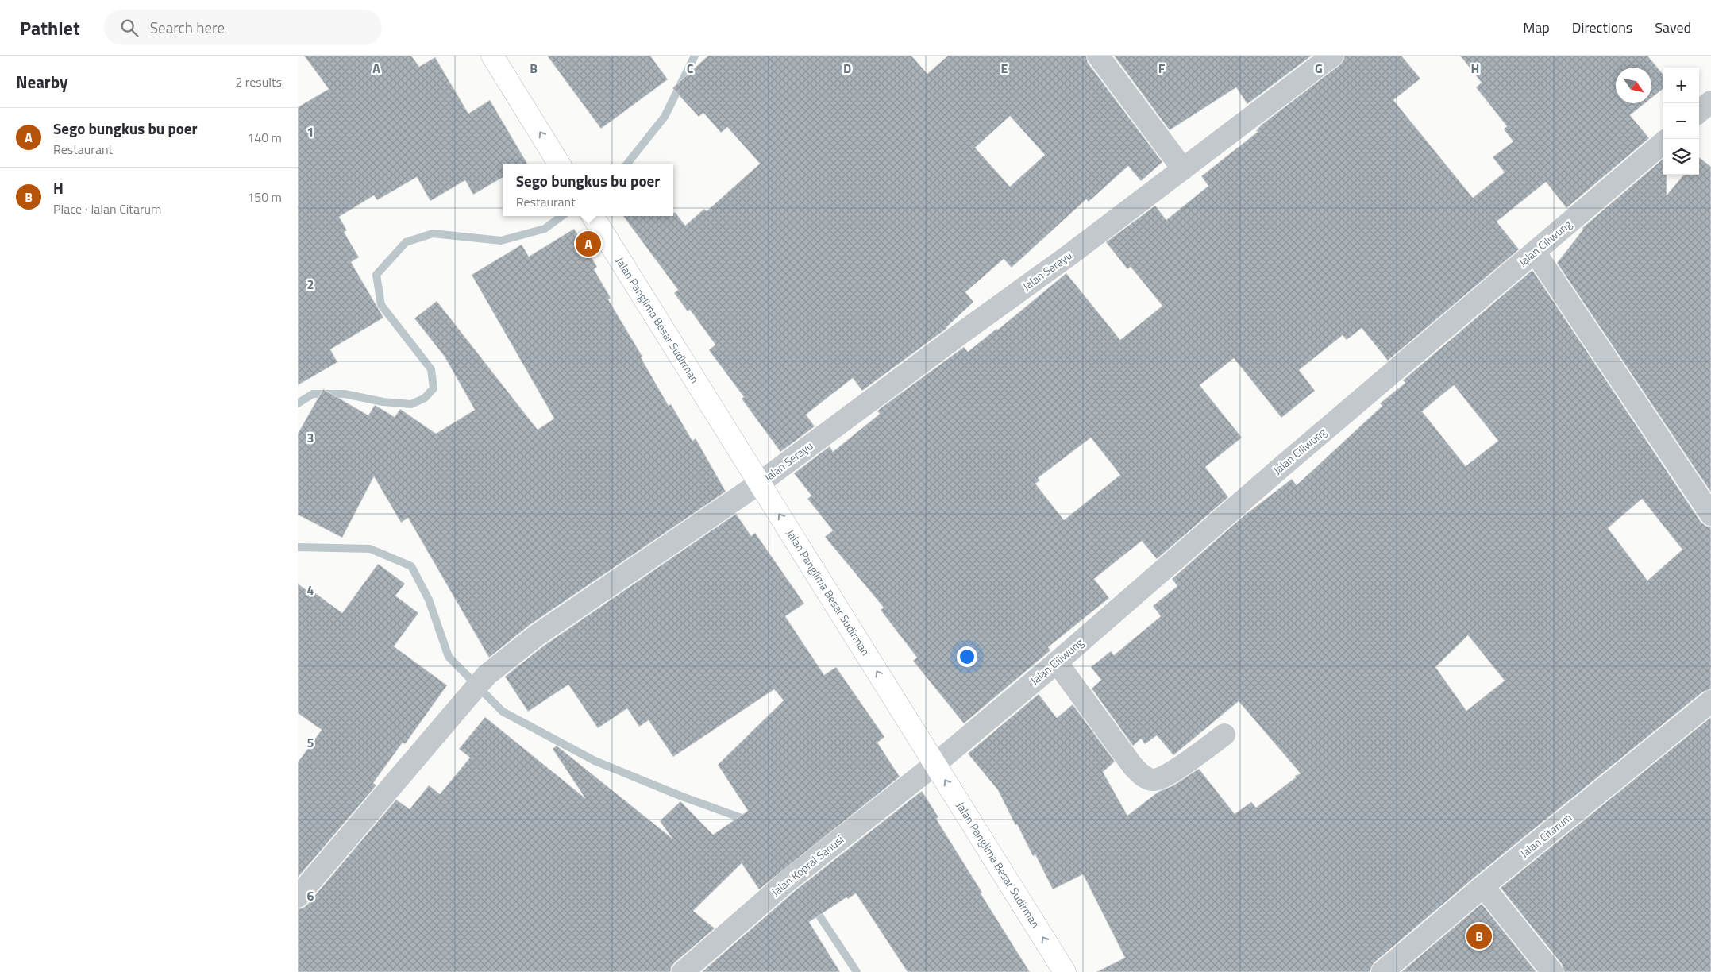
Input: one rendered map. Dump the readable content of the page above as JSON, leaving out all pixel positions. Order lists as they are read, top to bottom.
{
  "streets": {
    "main road": ["Jalan Panglima Besar Sudirman"],
    "street": [
      "Jalan Ciliwung",
      "Jalan Serayu",
      "Jalan Citarum",
      "Jalan Kopral Sanusi"
    ]
  },
  "crossings": [
    ["Jalan Ciliwung", "Jalan Panglima Besar Sudirman"],
    ["Jalan Ciliwung", "Jalan Kopral Sanusi"],
    ["Jalan Serayu", "Jalan Panglima Besar Sudirman"],
    ["Jalan Panglima Besar Sudirman", "Jalan Kopral Sanusi"]
  ],
  "one_way": ["Jalan Panglima Besar Sudirman"],
  "north": "bottom right",
  "page": {
    "header": "Pathlet",
    "search": "Search here",
    "nav": ["Map", "Directions", "Saved"],
    "heading": ["Nearby", "2 results"],
    "map_buttons": ["+", "−"],
    "list": [
      {
        "mark": "A",
        "name": "Sego bungkus bu poer",
        "note": "Restaurant",
        "value": "140 m"
      },
      {
        "mark": "B",
        "name": "H",
        "note": "Place · Jalan Citarum",
        "value": "150 m"
      }
    ],
    "popup": ["Sego bungkus bu poer", "Restaurant"],
    "pins": ["A", "B"]
  },
  "grid": {
    "columns": [
      "A",
      "B",
      "C",
      "D",
      "E",
      "F",
      "G",
      "H"
    ],
    "rows": [
      "1",
      "2",
      "3",
      "4",
      "5",
      "6"
    ]
  }
}
